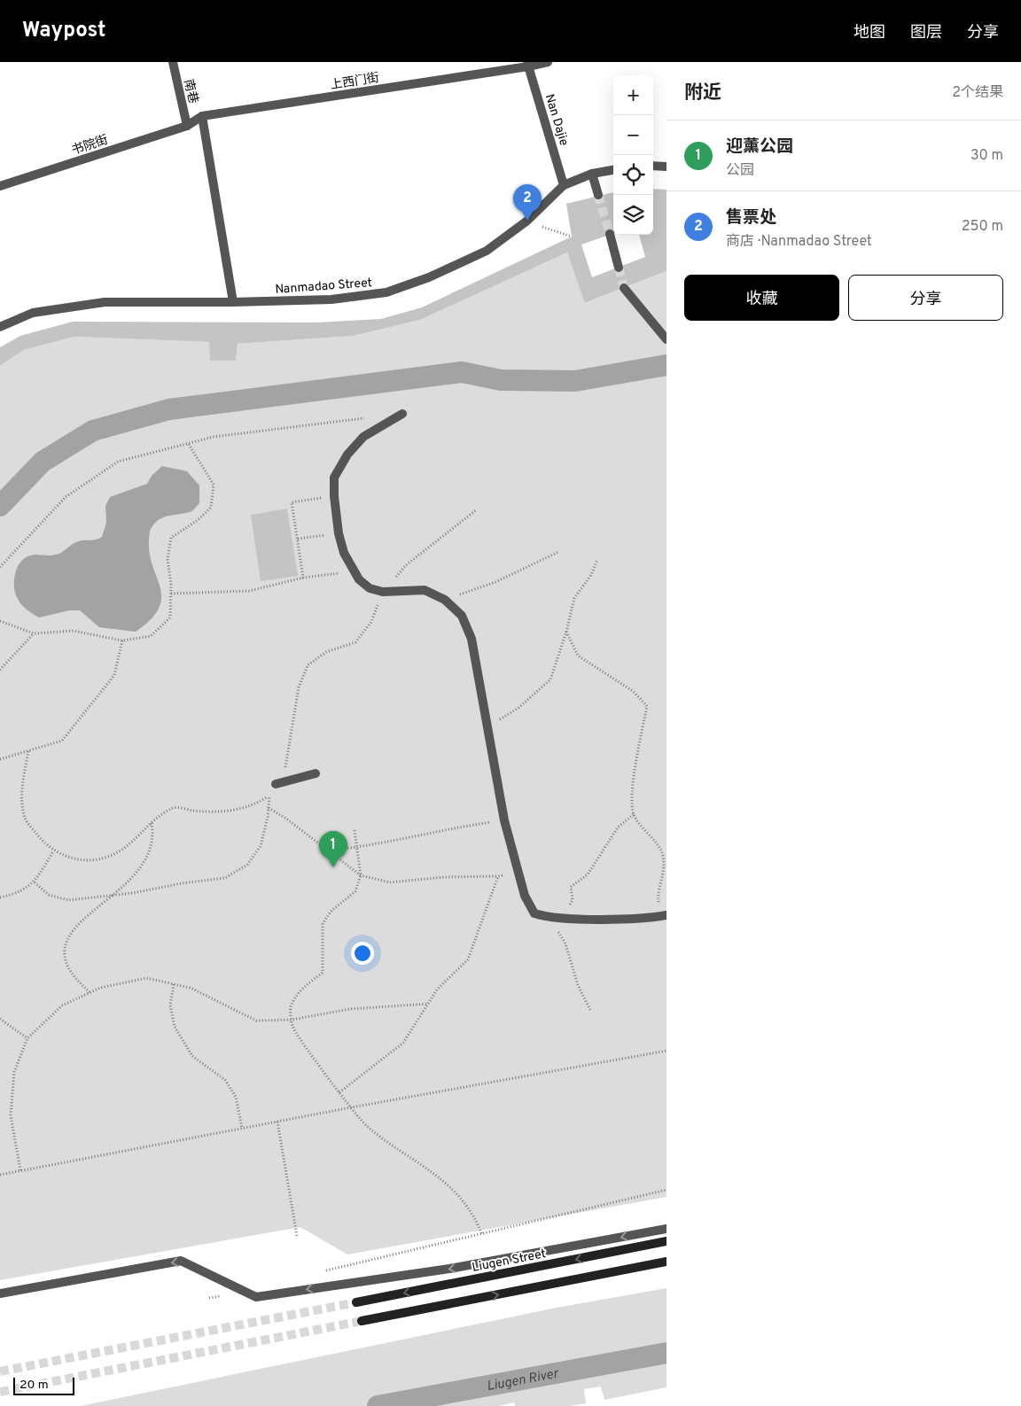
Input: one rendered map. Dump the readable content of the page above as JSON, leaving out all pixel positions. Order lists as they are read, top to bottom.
{
  "streets": {
    "main road": ["Liugen Street"],
    "street": [
      "上西门街",
      "南巷",
      "Nan Dajie",
      "书院街",
      "Nanmadao Street"
    ]
  },
  "crossings": [
    ["上西门街", "南巷"],
    ["上西门街", "Nan Dajie"],
    ["上西门街", "书院街"],
    ["南巷", "书院街"],
    ["Nan Dajie", "Nanmadao Street"]
  ],
  "water": ["Liugen River"],
  "scale_bar": "20 m",
  "page": {
    "header": "Waypost",
    "nav": ["地图", "图层", "分享"],
    "heading": ["附近", "2个结果"],
    "map_buttons": ["+", "−"],
    "list": [
      {
        "mark": "1",
        "name": "迎薰公园",
        "note": "公园",
        "value": "30 m"
      },
      {
        "mark": "2",
        "name": "售票处",
        "note": "商店 · Nanmadao Street",
        "value": "250 m"
      }
    ],
    "pins": ["2", "1"],
    "buttons": ["收藏", "分享"],
    "scale": "20 m"
  }
}
